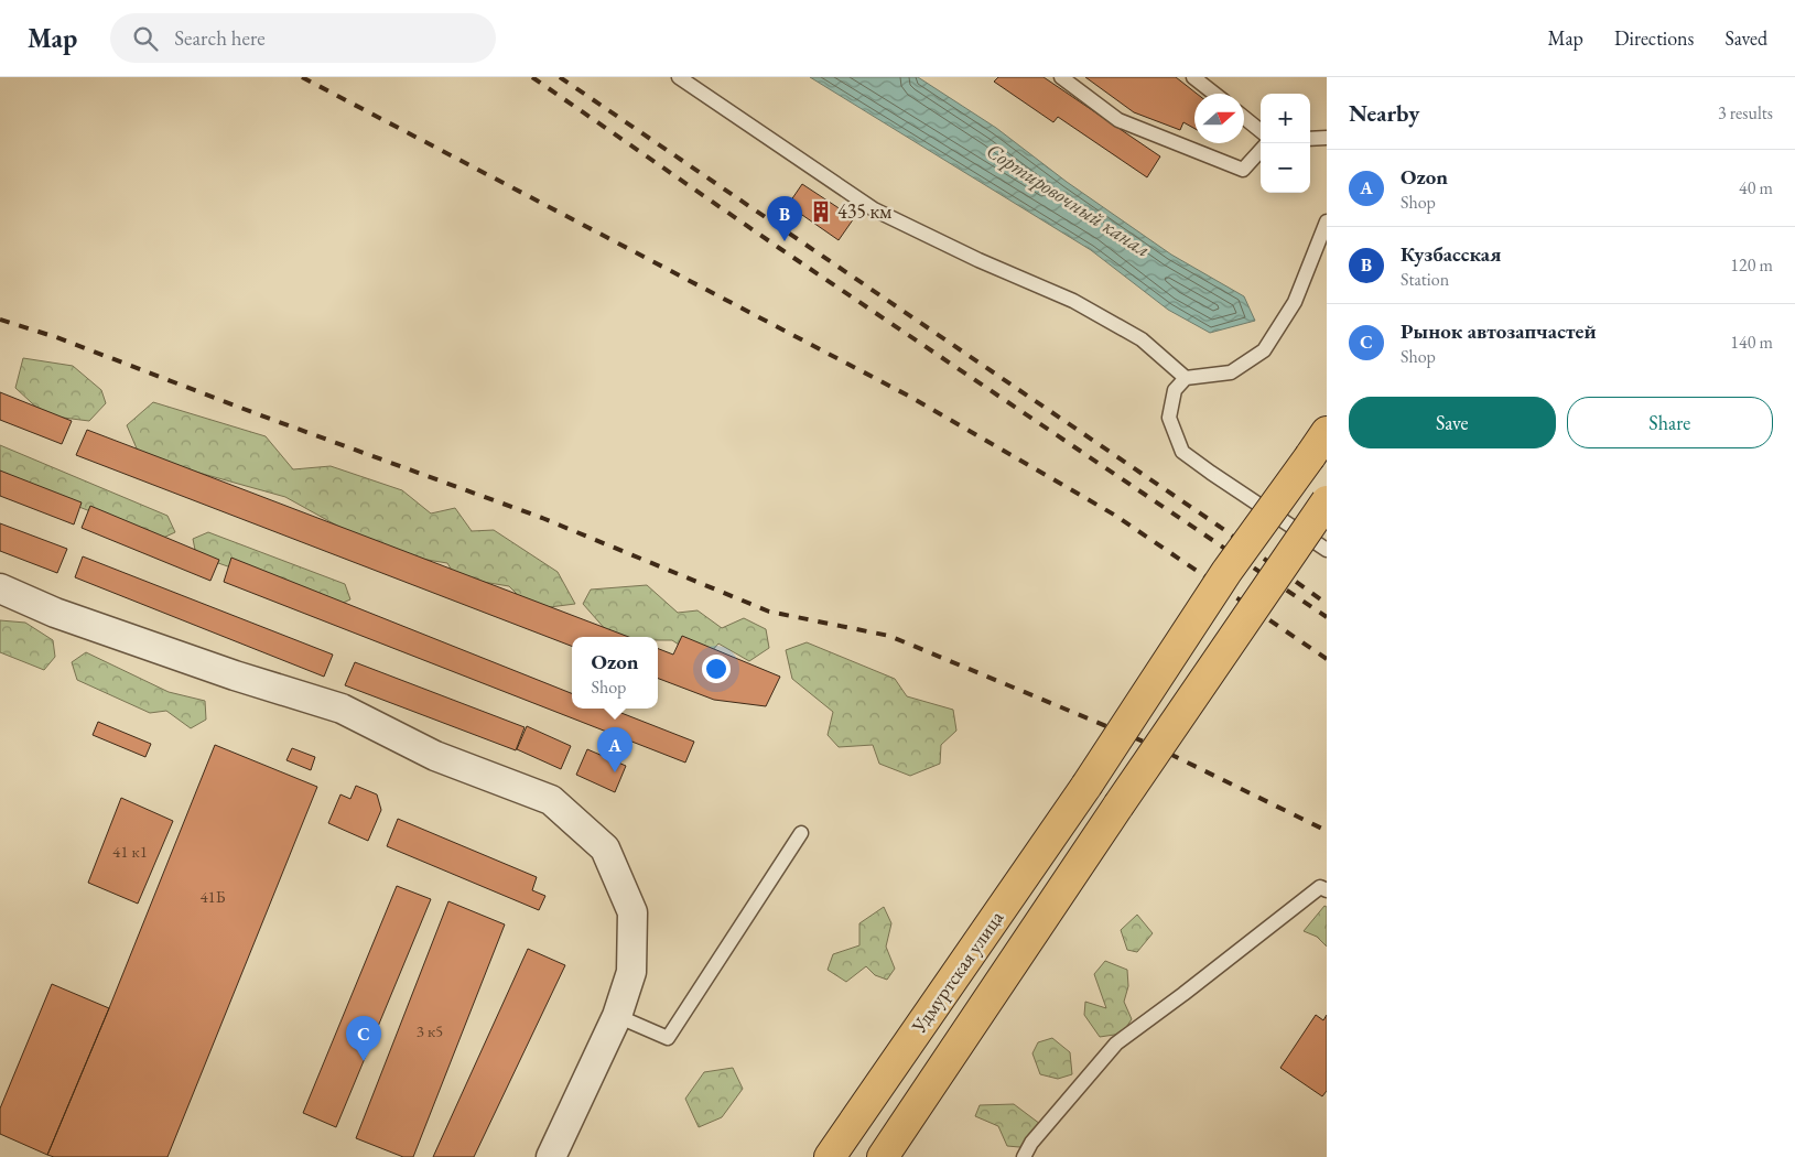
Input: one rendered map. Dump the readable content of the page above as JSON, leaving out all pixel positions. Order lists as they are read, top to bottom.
{
  "streets": {
    "main road": ["Удмуртская улица"]
  },
  "water": ["Сортировочный канал"],
  "places": {
    "building": ["435 км"]
  },
  "house_numbers": ["41 к1", "41Б", "3 к5"],
  "north": "right",
  "page": {
    "header": "Map",
    "search": "Search here",
    "nav": ["Map", "Directions", "Saved"],
    "heading": ["Nearby", "3 results"],
    "map_buttons": ["+", "−"],
    "list": [
      {
        "mark": "A",
        "name": "Ozon",
        "note": "Shop",
        "value": "40 m"
      },
      {
        "mark": "B",
        "name": "Кузбасская",
        "note": "Station",
        "value": "120 m"
      },
      {
        "mark": "C",
        "name": "Рынок автозапчастей",
        "note": "Shop",
        "value": "140 m"
      }
    ],
    "pins": ["B", "A", "C"],
    "buttons": ["Save", "Share"],
    "popup": ["Ozon", "Shop"]
  }
}
